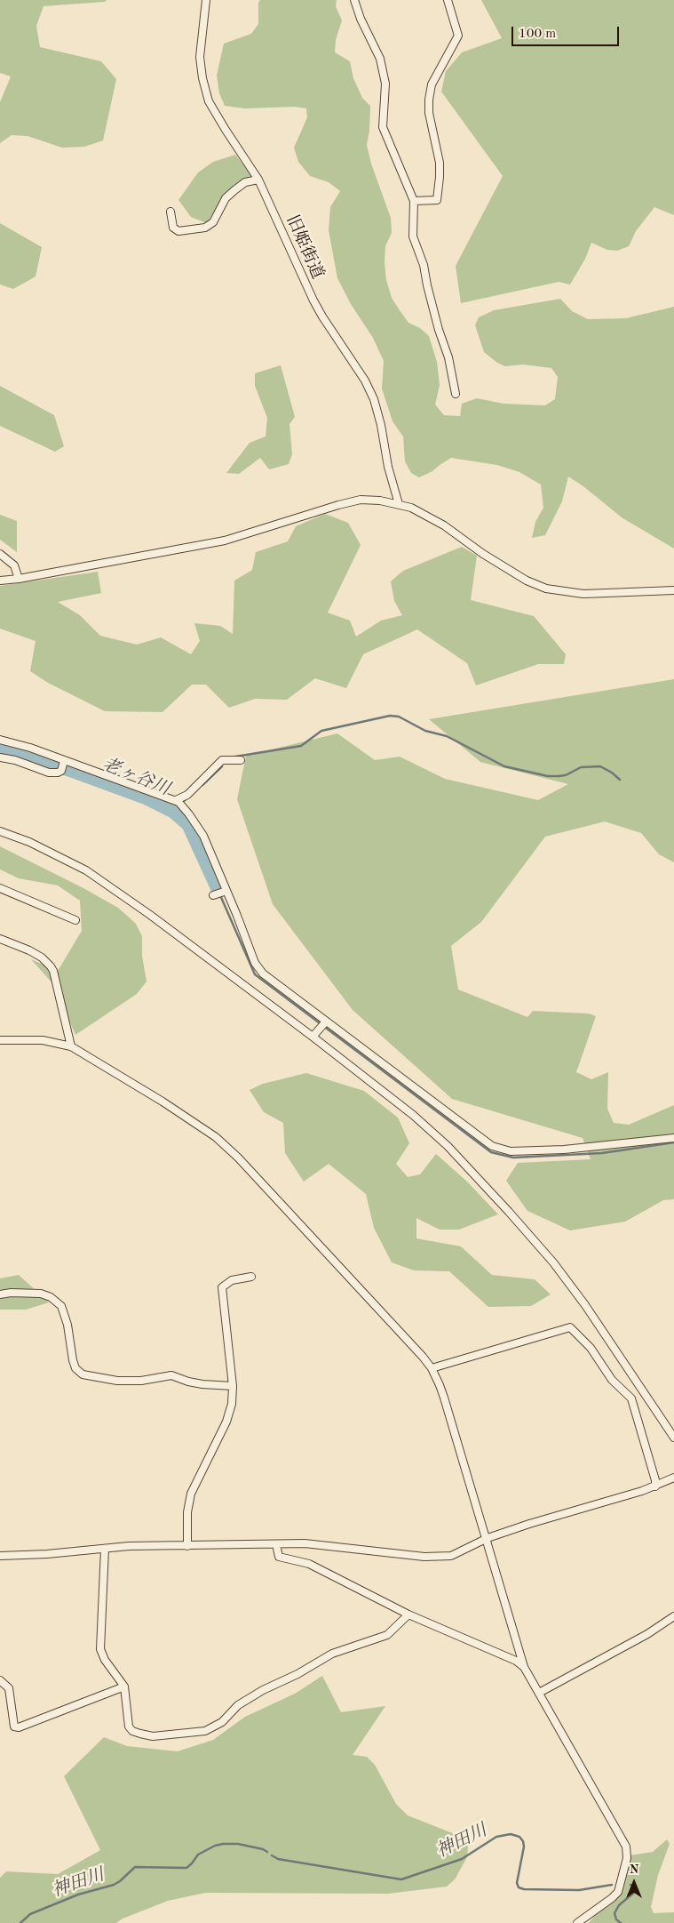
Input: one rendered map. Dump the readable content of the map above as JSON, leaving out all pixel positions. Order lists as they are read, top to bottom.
{
  "streets": {
    "street": ["旧姫街道"]
  },
  "water": ["老ヶ谷川", "神田川"],
  "scale_bar": "100 m",
  "north": "top"
}
